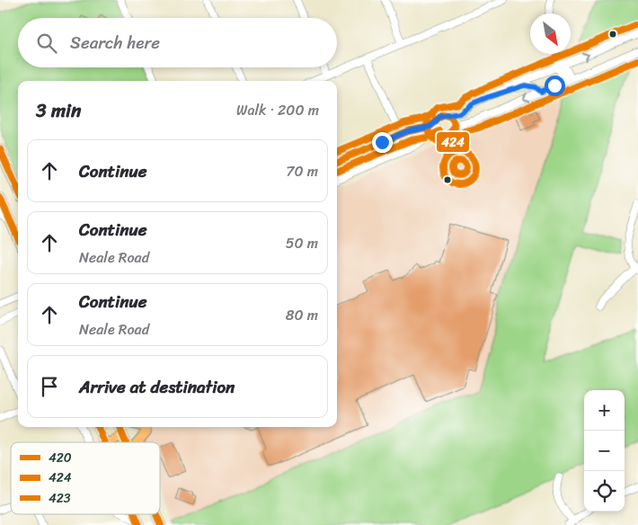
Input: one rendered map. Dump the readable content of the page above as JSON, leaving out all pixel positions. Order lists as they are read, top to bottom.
{
  "lines": ["transit line 424", "transit line 420", "transit line 423"],
  "legend": ["420", "424", "423"],
  "north": "bottom right",
  "page": {
    "search": "Search here",
    "heading": ["3 min", "Walk · 200 m"],
    "list": [
      ["Continue", "70 m"],
      ["Continue", "Neale Road", "50 m"],
      ["Continue", "Neale Road", "80 m"],
      "Arrive at destination"
    ],
    "map_buttons": ["+", "−"]
  }
}
